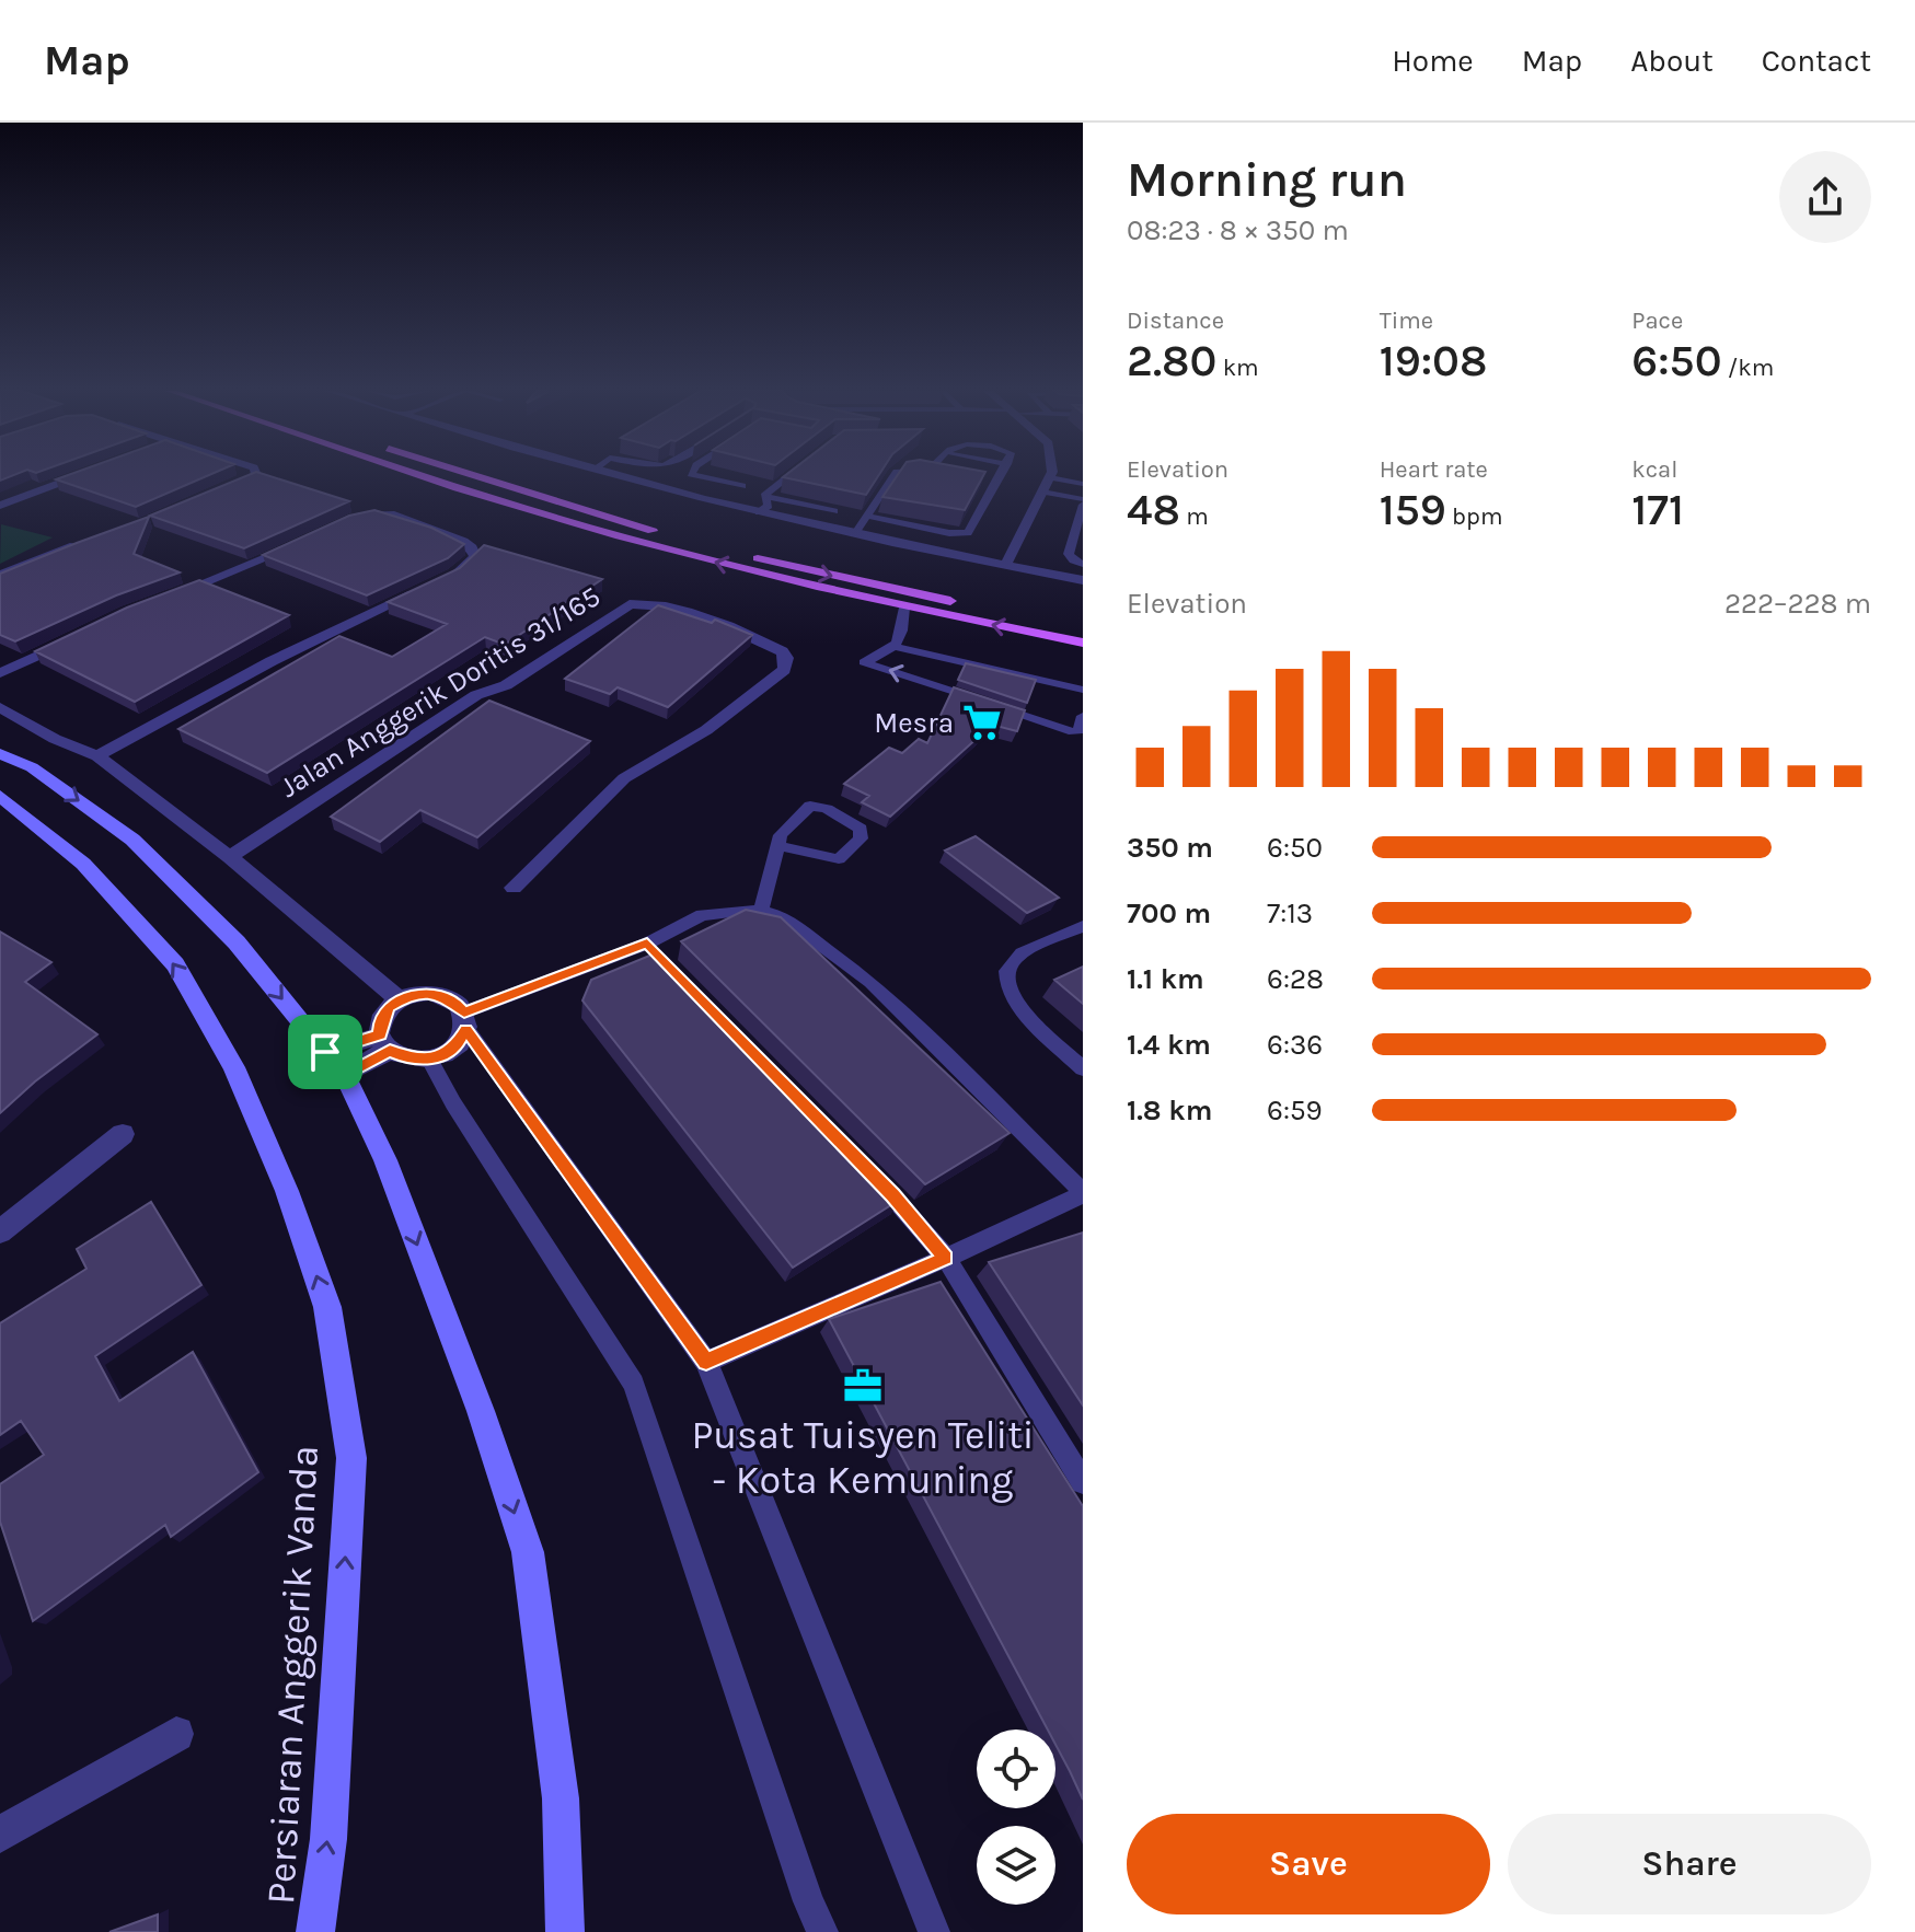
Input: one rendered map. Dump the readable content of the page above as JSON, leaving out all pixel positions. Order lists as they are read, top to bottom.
{
  "streets": {
    "street": ["Jalan Anggerik Doritis 31/165", "Persiaran Anggerik Vanda"]
  },
  "places": {
    "supermarket": ["Mesra"],
    "office": ["Pusat Tuisyen Teliti - Kota Kemuning"]
  },
  "page": {
    "header": "Map",
    "nav": [
      "Home",
      "Map",
      "About",
      "Contact"
    ],
    "heading": ["Morning run", "08:23 · 8 × 350 m"],
    "stats": [
      ["Distance", "2.80 km"],
      ["Time", "19:08"],
      ["Pace", "6:50 /km"],
      ["Elevation", "48 m"],
      ["Heart rate", "159 bpm"],
      ["kcal", "171"]
    ],
    "chart": ["Elevation", "222–228 m"],
    "list": [
      {
        "name": "350 m",
        "note": "6:50"
      },
      {
        "name": "700 m",
        "note": "7:13"
      },
      {
        "name": "1.1 km",
        "note": "6:28"
      },
      {
        "name": "1.4 km",
        "note": "6:36"
      },
      {
        "name": "1.8 km",
        "note": "6:59"
      }
    ],
    "buttons": ["Save", "Share"]
  }
}
